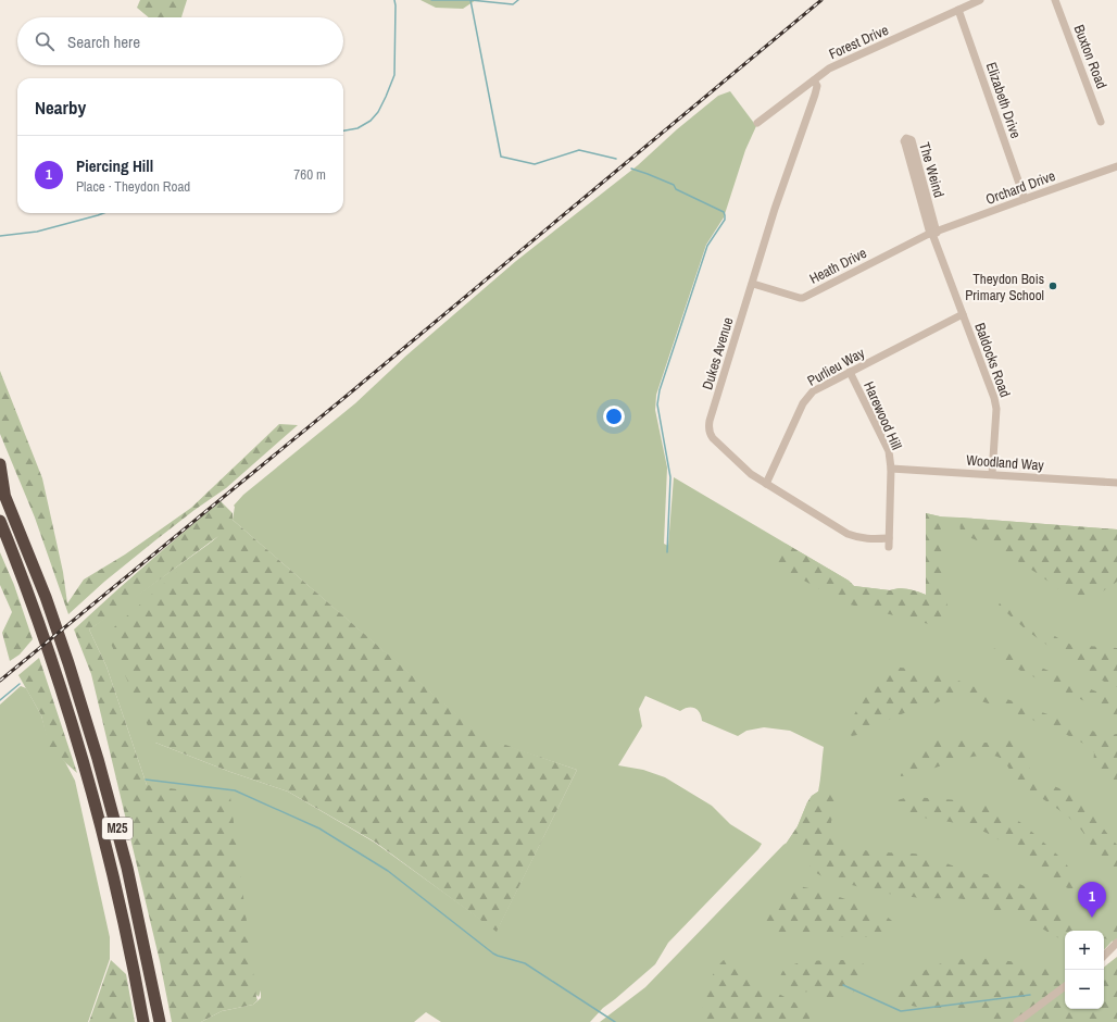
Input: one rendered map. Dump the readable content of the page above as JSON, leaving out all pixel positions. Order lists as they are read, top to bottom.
{
  "streets": {
    "highway": ["M25"],
    "street": [
      "Forest Drive",
      "Buxton Road",
      "Elizabeth Drive",
      "The Weind",
      "Orchard Drive",
      "Heath Drive",
      "Dukes Avenue",
      "Baldocks Road",
      "Purlieu Way",
      "Harewood Hill",
      "Woodland Way"
    ]
  },
  "crossings": [
    ["Forest Drive", "Elizabeth Drive"],
    ["Forest Drive", "Dukes Avenue"],
    ["Elizabeth Drive", "Orchard Drive"],
    ["The Weind", "Orchard Drive"],
    ["The Weind", "Heath Drive"],
    ["The Weind", "Baldocks Road"],
    ["Orchard Drive", "Heath Drive"],
    ["Orchard Drive", "Baldocks Road"],
    ["Heath Drive", "Dukes Avenue"],
    ["Heath Drive", "Baldocks Road"],
    ["Dukes Avenue", "Purlieu Way"],
    ["Dukes Avenue", "Harewood Hill"],
    ["Baldocks Road", "Purlieu Way"],
    ["Baldocks Road", "Woodland Way"],
    ["Purlieu Way", "Harewood Hill"],
    ["Harewood Hill", "Woodland Way"]
  ],
  "places": ["Theydon Bois Primary School"],
  "page": {
    "search": "Search here",
    "heading": "Nearby",
    "list": [
      {
        "mark": "1",
        "name": "Piercing Hill",
        "note": "Place · Theydon Road",
        "value": "760 m"
      }
    ],
    "pins": "1",
    "map_buttons": ["+", "−"]
  }
}
